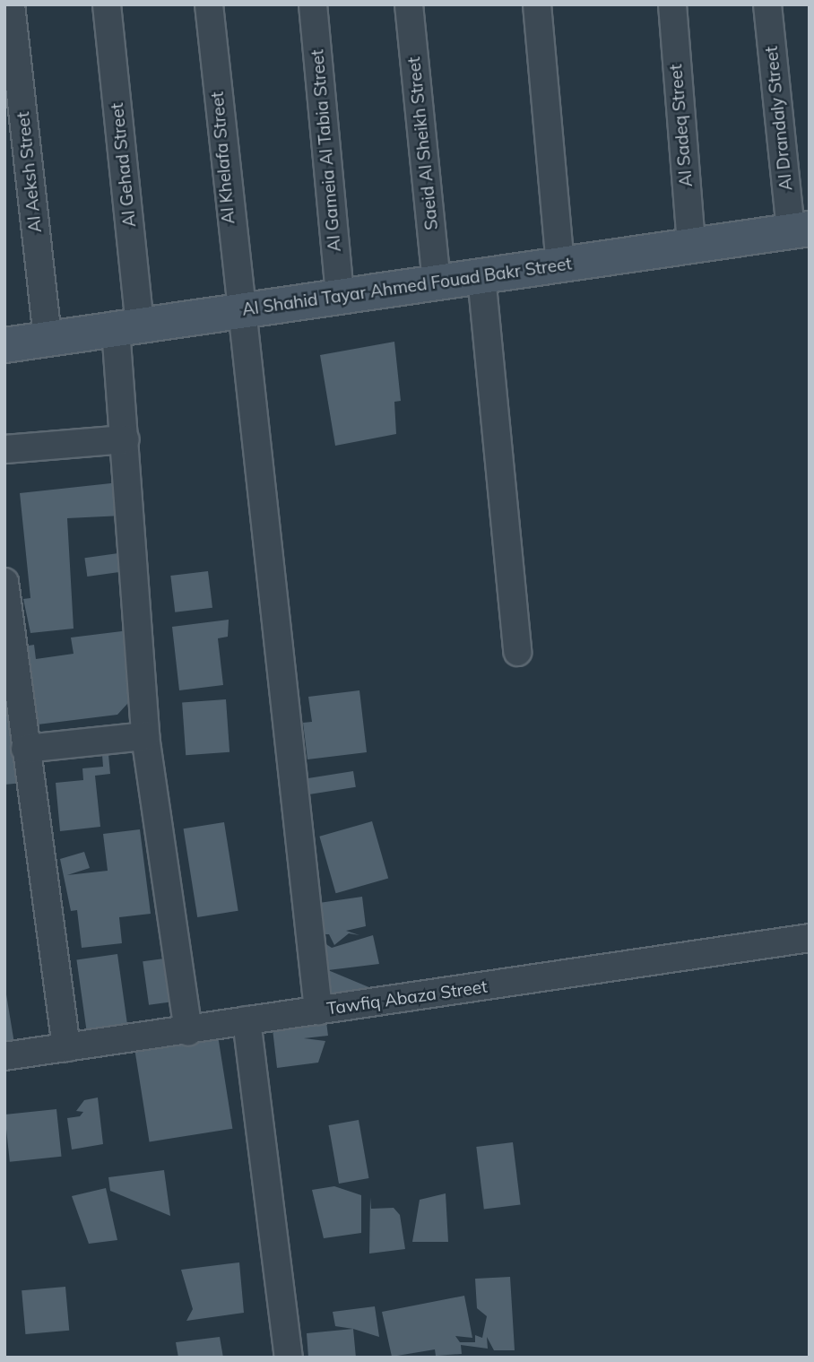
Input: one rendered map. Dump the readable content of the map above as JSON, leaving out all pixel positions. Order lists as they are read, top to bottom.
{
  "streets": {
    "street": [
      "Al Drandaly Street",
      "Al Sadeq Street",
      "Saeid Al Sheikh Street",
      "Al Gameia Al Tabia Street",
      "Al Khelafa Street",
      "Al Gehad Street",
      "Al Aeksh Street",
      "Al Shahid Tayar Ahmed Fouad Bakr Street",
      "Tawfiq Abaza Street"
    ]
  },
  "crossings": [
    ["Al Drandaly Street", "Al Shahid Tayar Ahmed Fouad Bakr Street"],
    ["Al Sadeq Street", "Al Shahid Tayar Ahmed Fouad Bakr Street"],
    ["Saeid Al Sheikh Street", "Al Shahid Tayar Ahmed Fouad Bakr Street"],
    ["Al Gameia Al Tabia Street", "Al Shahid Tayar Ahmed Fouad Bakr Street"],
    ["Al Khelafa Street", "Al Shahid Tayar Ahmed Fouad Bakr Street"],
    ["Al Khelafa Street", "Tawfiq Abaza Street"],
    ["Al Gehad Street", "Al Shahid Tayar Ahmed Fouad Bakr Street"],
    ["Al Gehad Street", "Tawfiq Abaza Street"],
    ["Al Aeksh Street", "Al Shahid Tayar Ahmed Fouad Bakr Street"]
  ]
}
